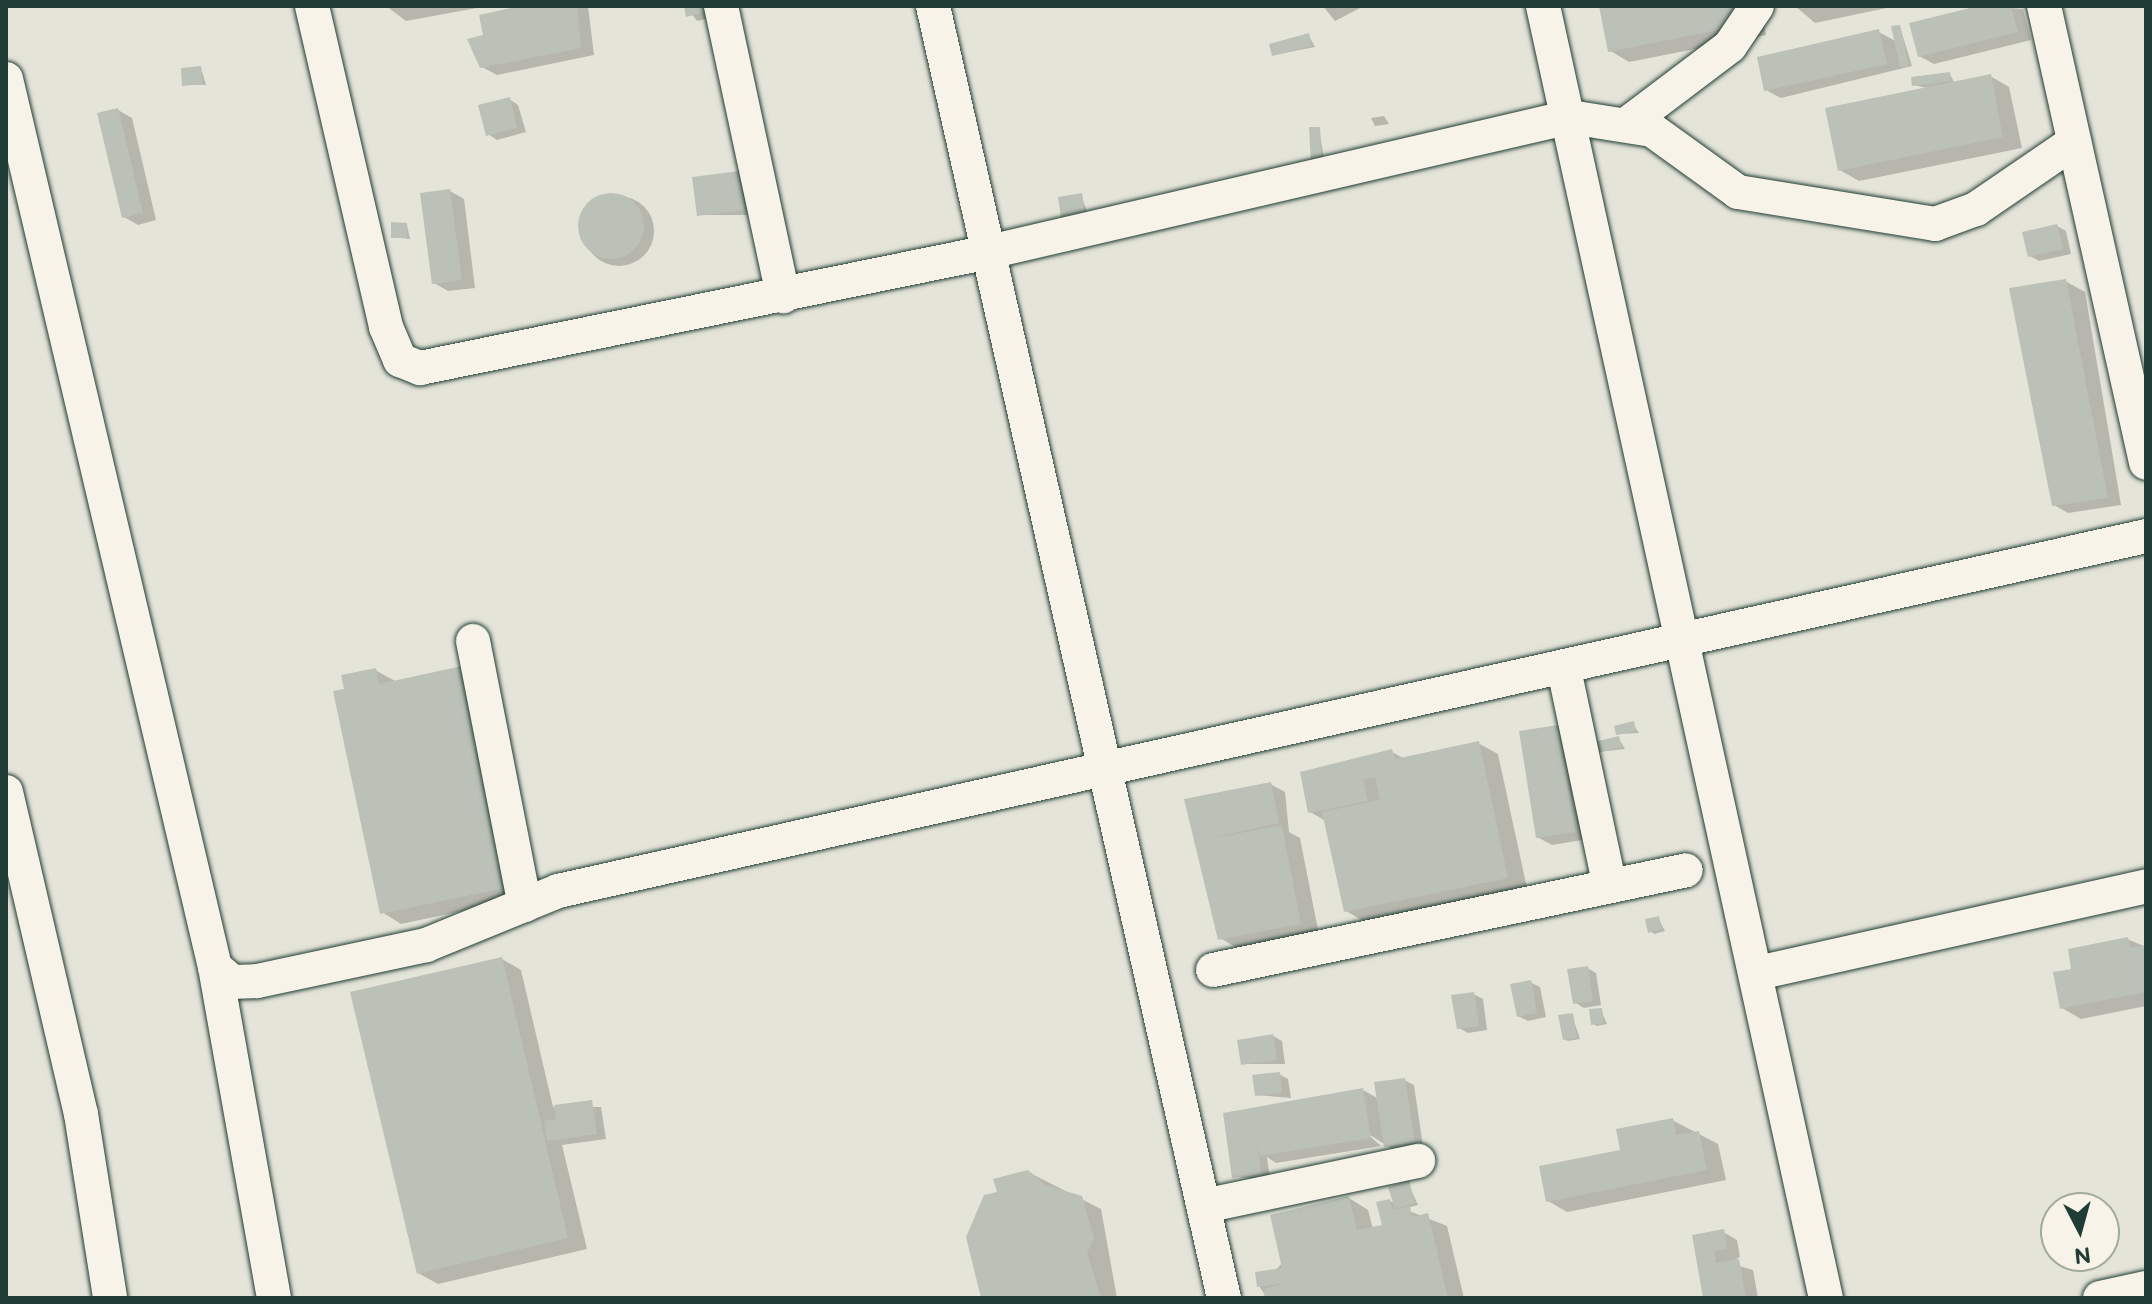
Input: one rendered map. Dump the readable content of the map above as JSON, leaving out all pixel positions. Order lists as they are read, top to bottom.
{
  "north": "bottom"
}
